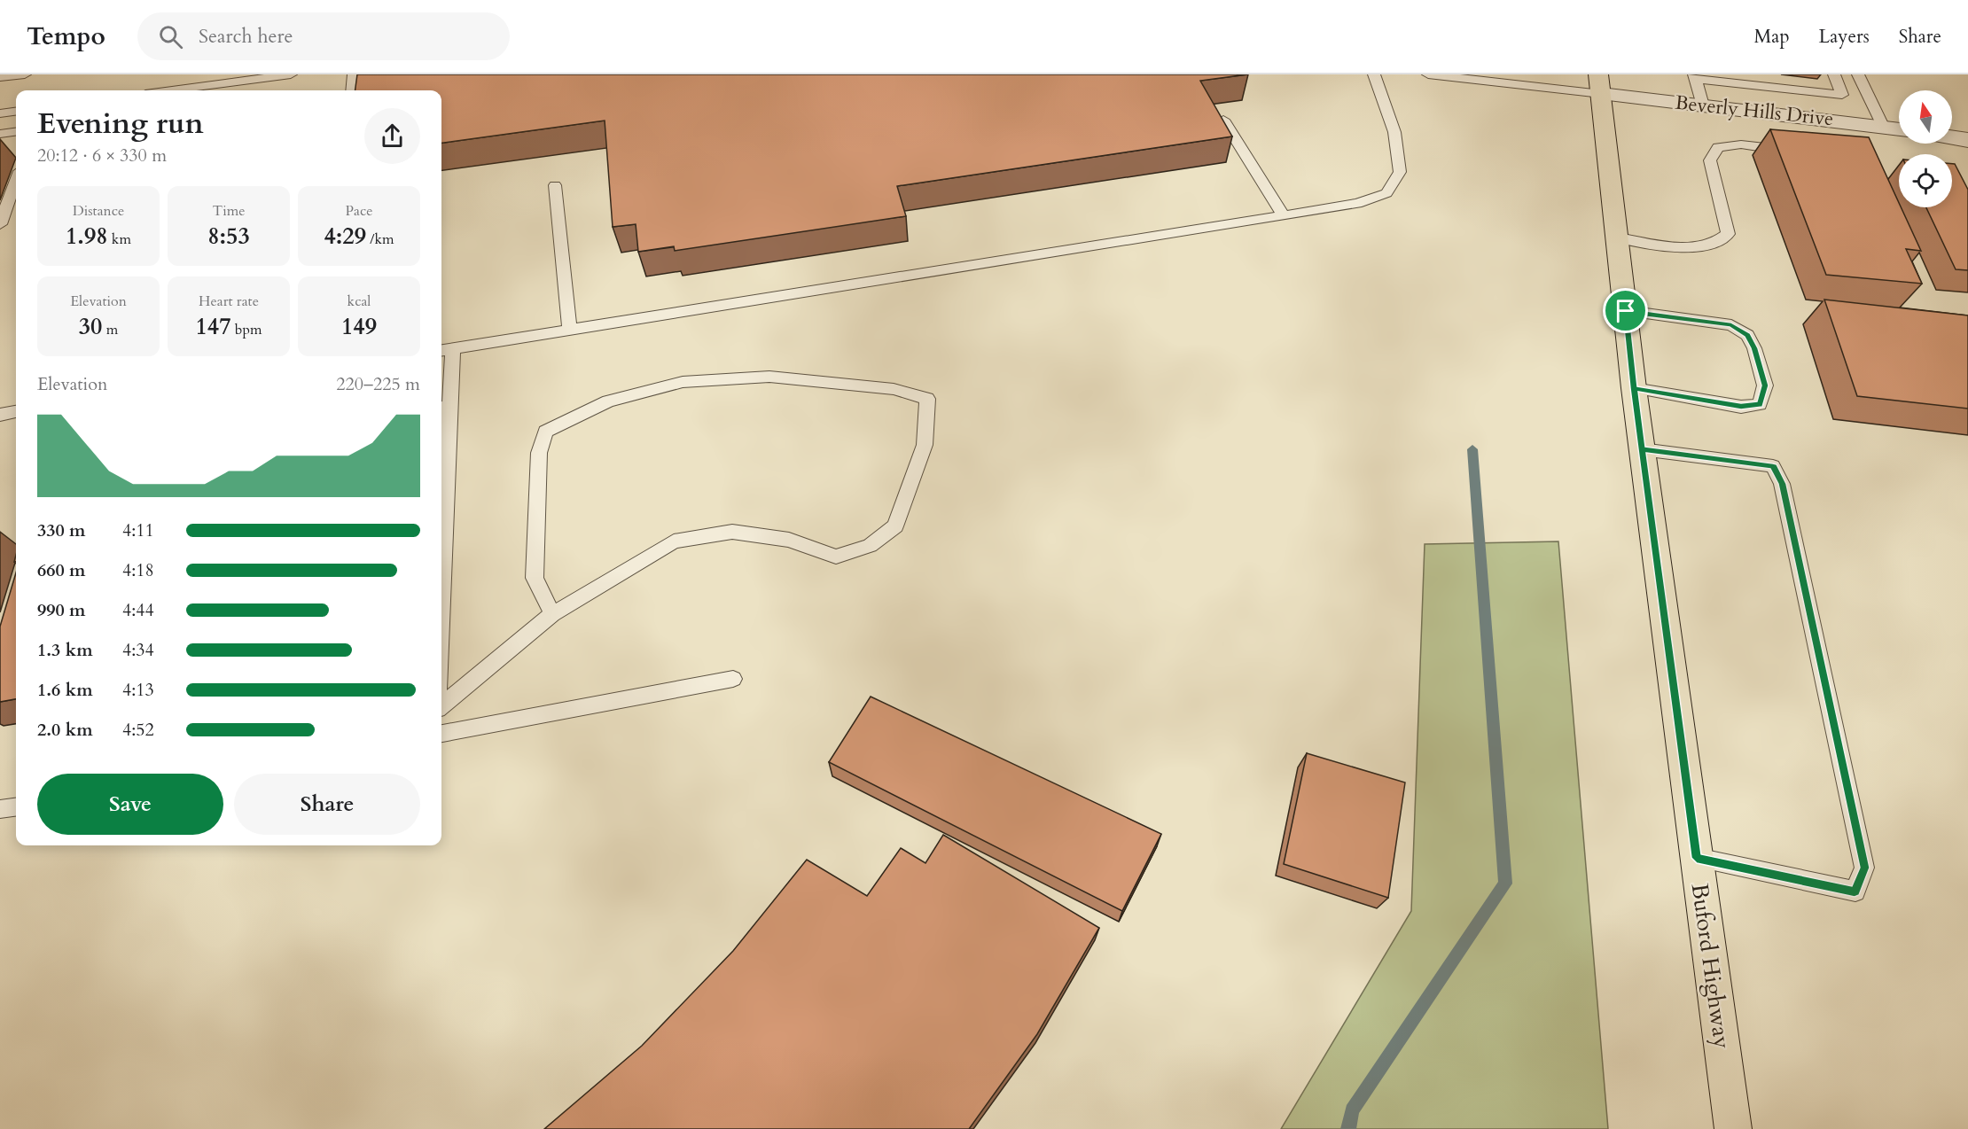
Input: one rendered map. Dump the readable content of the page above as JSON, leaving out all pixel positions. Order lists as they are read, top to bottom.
{
  "streets": {
    "main road": ["Buford Highway"],
    "street": ["Beverly Hills Drive"]
  },
  "crossings": [
    ["Beverly Hills Drive", "Buford Highway"]
  ],
  "north": "top",
  "page": {
    "header": "Tempo",
    "search": "Search here",
    "nav": ["Map", "Layers", "Share"],
    "heading": ["Evening run", "20:12 · 6 × 330 m"],
    "stats": [
      ["Distance", "1.98 km"],
      ["Time", "8:53"],
      ["Pace", "4:29 /km"],
      ["Elevation", "30 m"],
      ["Heart rate", "147 bpm"],
      ["kcal", "149"]
    ],
    "chart": ["Elevation", "220–225 m"],
    "list": [
      {
        "name": "330 m",
        "note": "4:11"
      },
      {
        "name": "660 m",
        "note": "4:18"
      },
      {
        "name": "990 m",
        "note": "4:44"
      },
      {
        "name": "1.3 km",
        "note": "4:34"
      },
      {
        "name": "1.6 km",
        "note": "4:13"
      },
      {
        "name": "2.0 km",
        "note": "4:52"
      }
    ],
    "buttons": ["Save", "Share"]
  }
}
